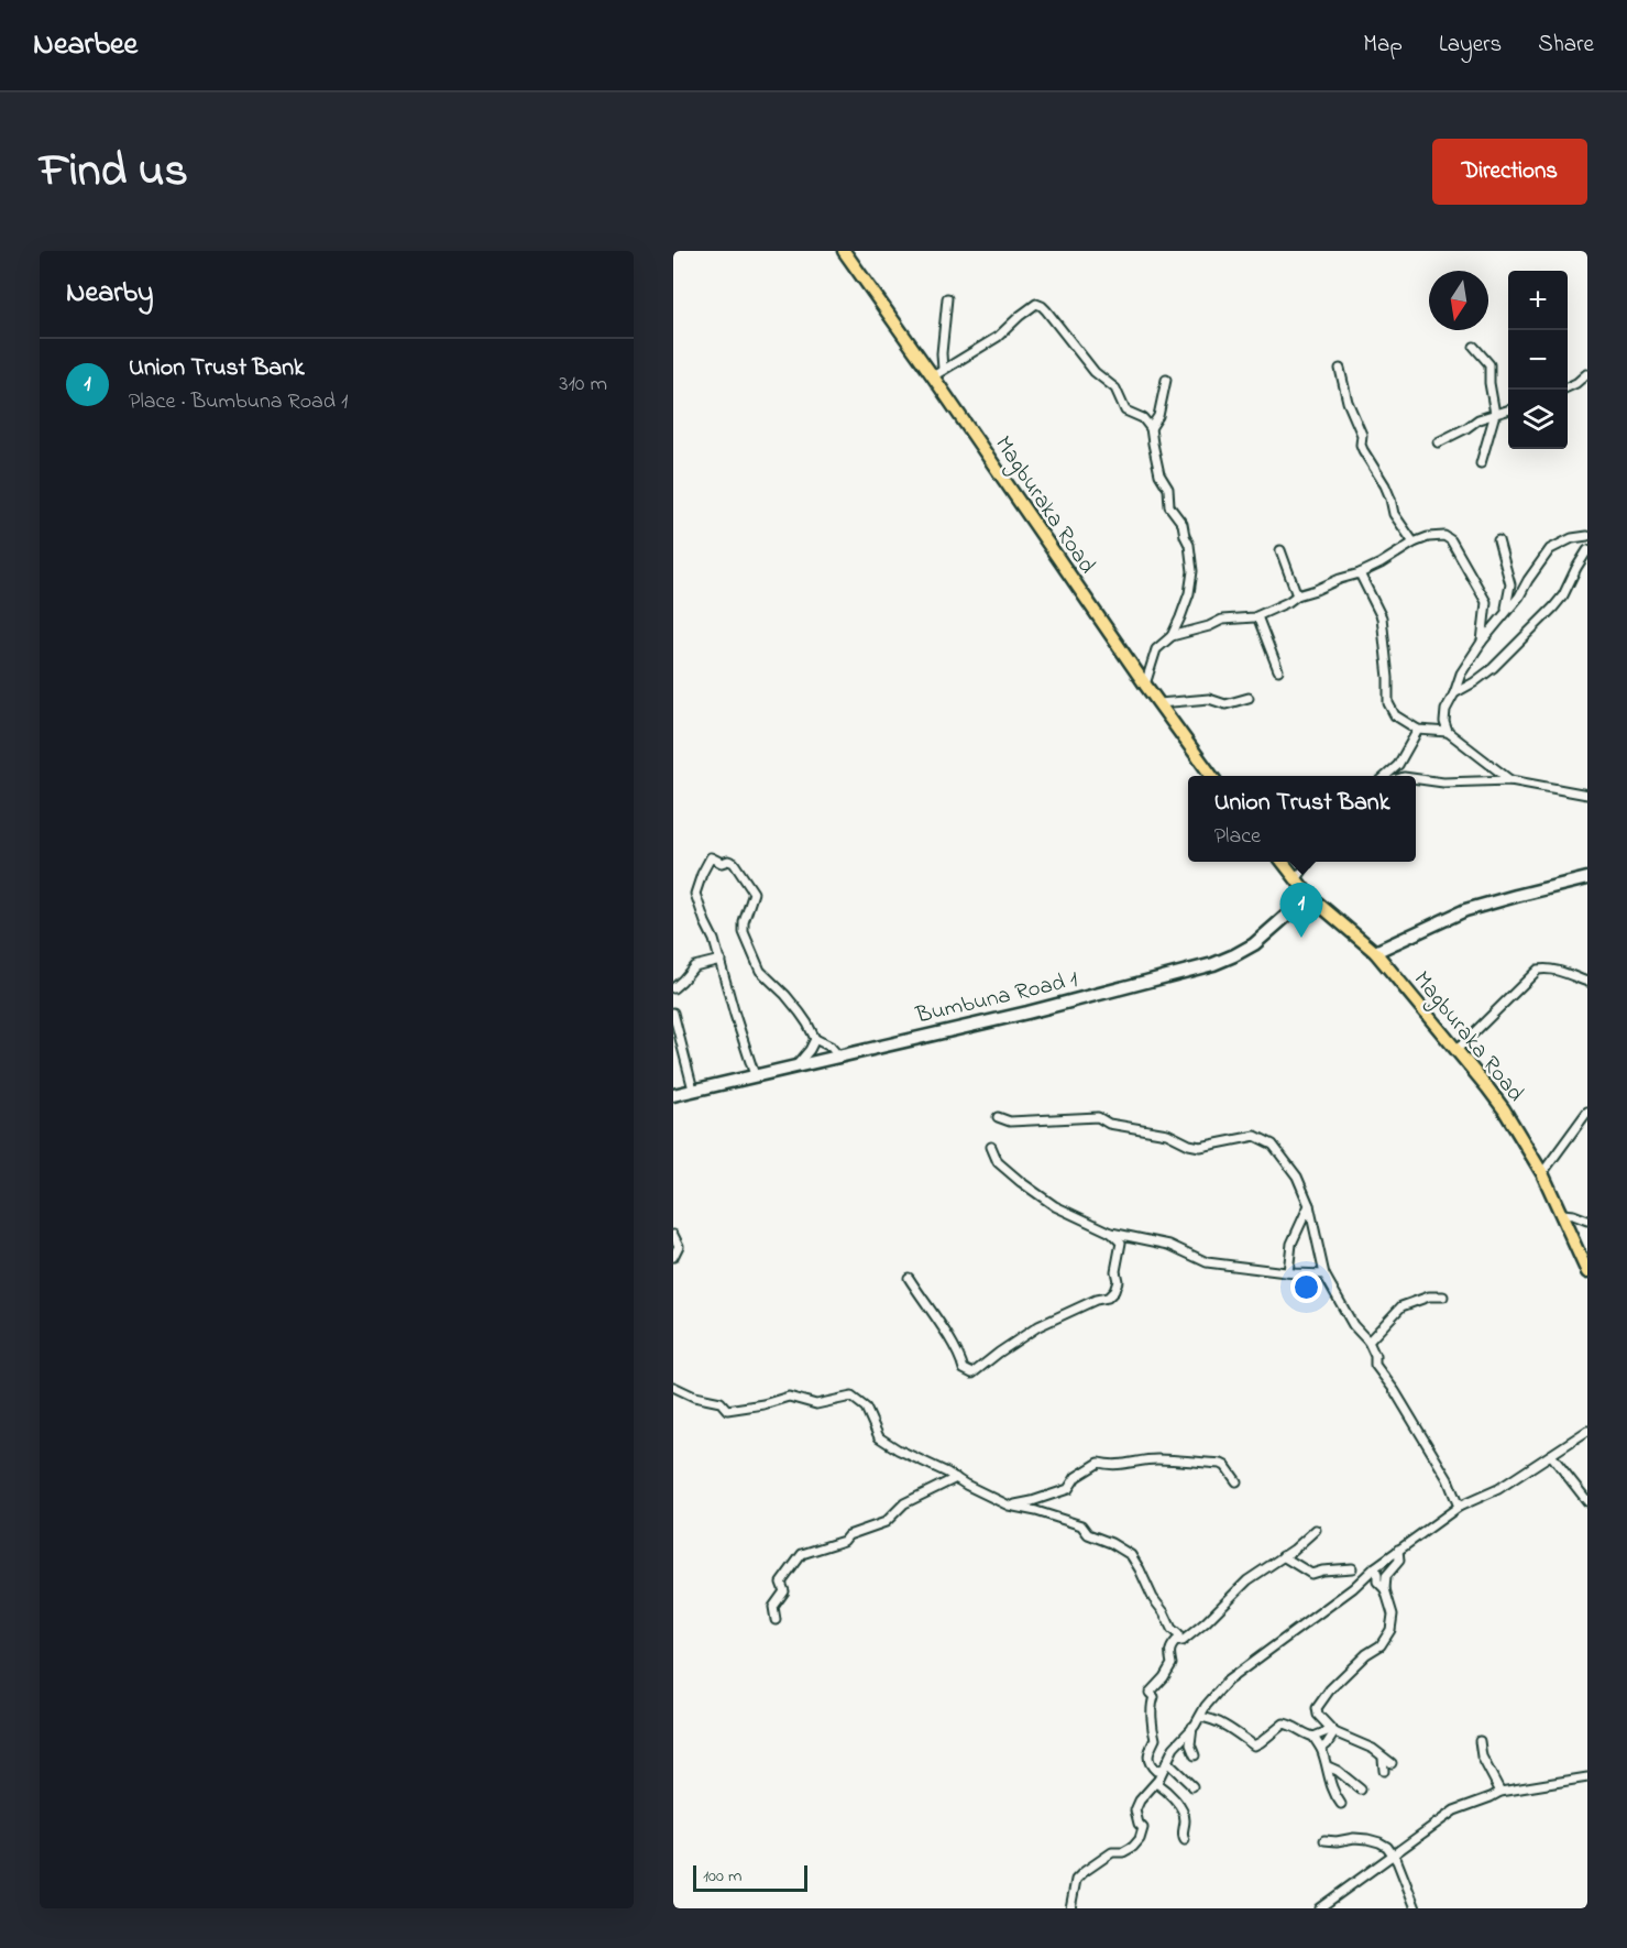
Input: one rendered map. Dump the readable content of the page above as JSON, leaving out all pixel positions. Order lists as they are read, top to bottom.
{
  "streets": {
    "main road": ["Magburaka Road", "Bumbuna Road 1"]
  },
  "crossings": [
    ["Magburaka Road", "Bumbuna Road 1"]
  ],
  "scale_bar": "100 m",
  "north": "bottom",
  "page": {
    "header": "Nearbee",
    "nav": ["Map", "Layers", "Share"],
    "title": "Find us",
    "buttons": "Directions",
    "heading": "Nearby",
    "map_buttons": ["+", "−"],
    "list": [
      {
        "mark": "1",
        "name": "Union Trust Bank",
        "note": "Place · Bumbuna Road 1",
        "value": "310 m"
      }
    ],
    "popup": ["Union Trust Bank", "Place"],
    "pins": "1",
    "scale": "100 m"
  }
}
